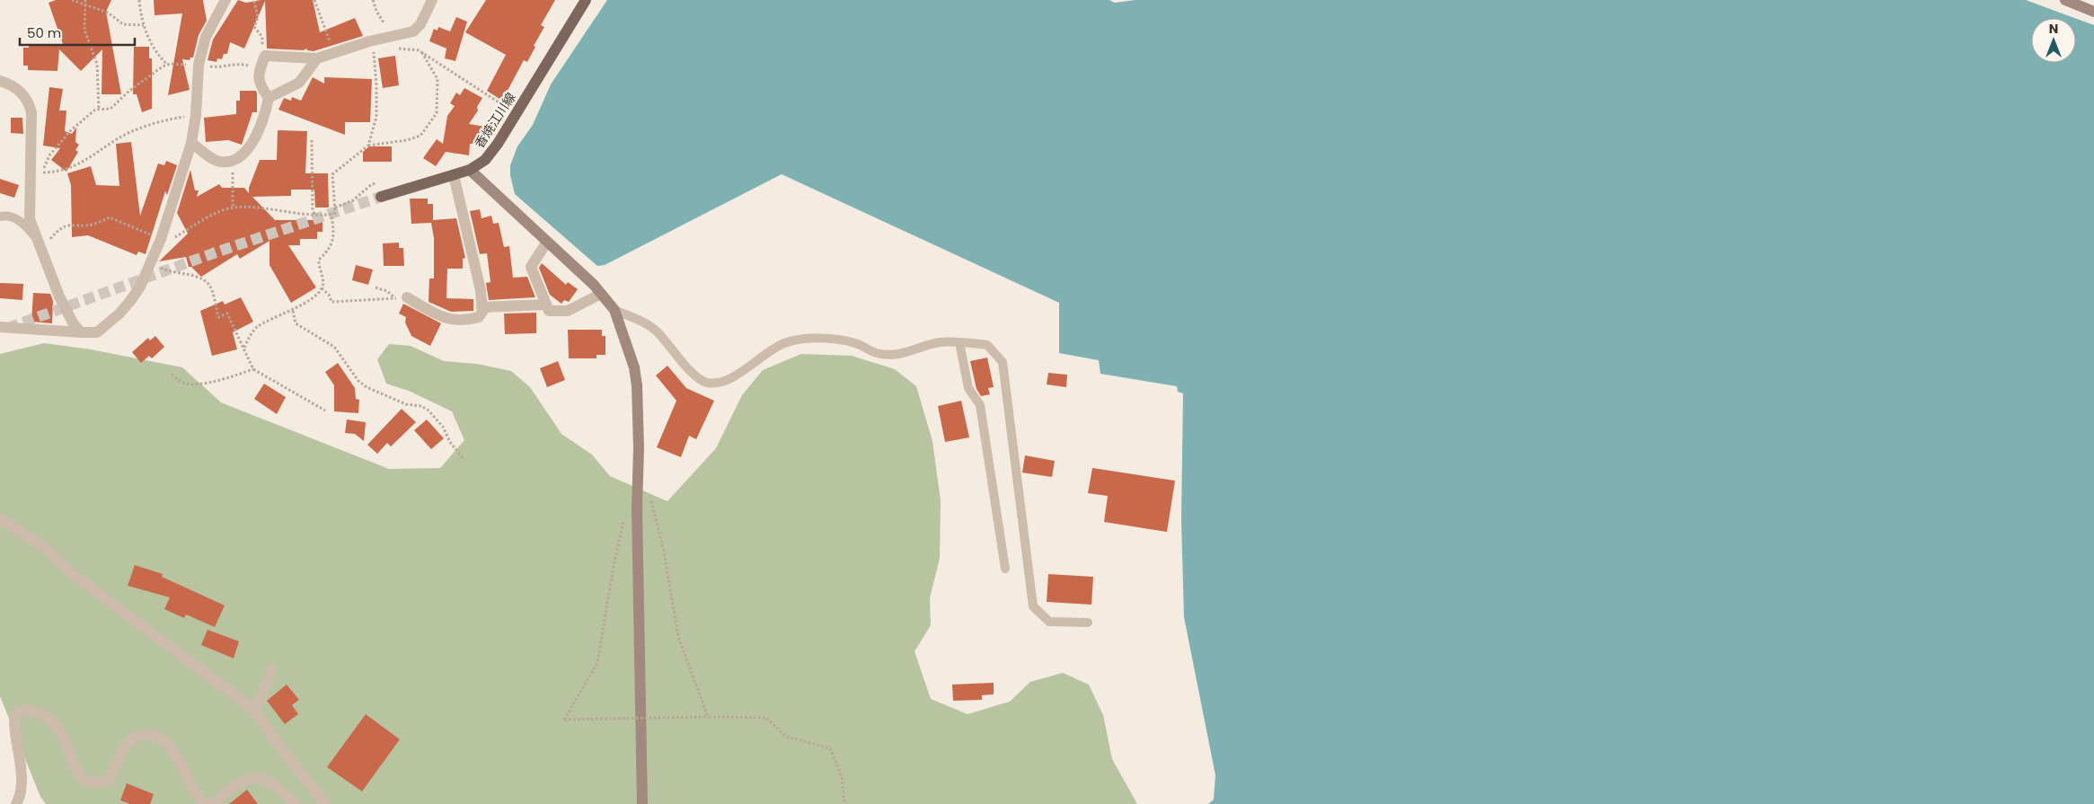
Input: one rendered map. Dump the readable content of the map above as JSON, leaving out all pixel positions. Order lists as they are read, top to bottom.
{
  "streets": {
    "main road": ["香焼江川線"]
  },
  "scale_bar": "50 m",
  "north": "top"
}
